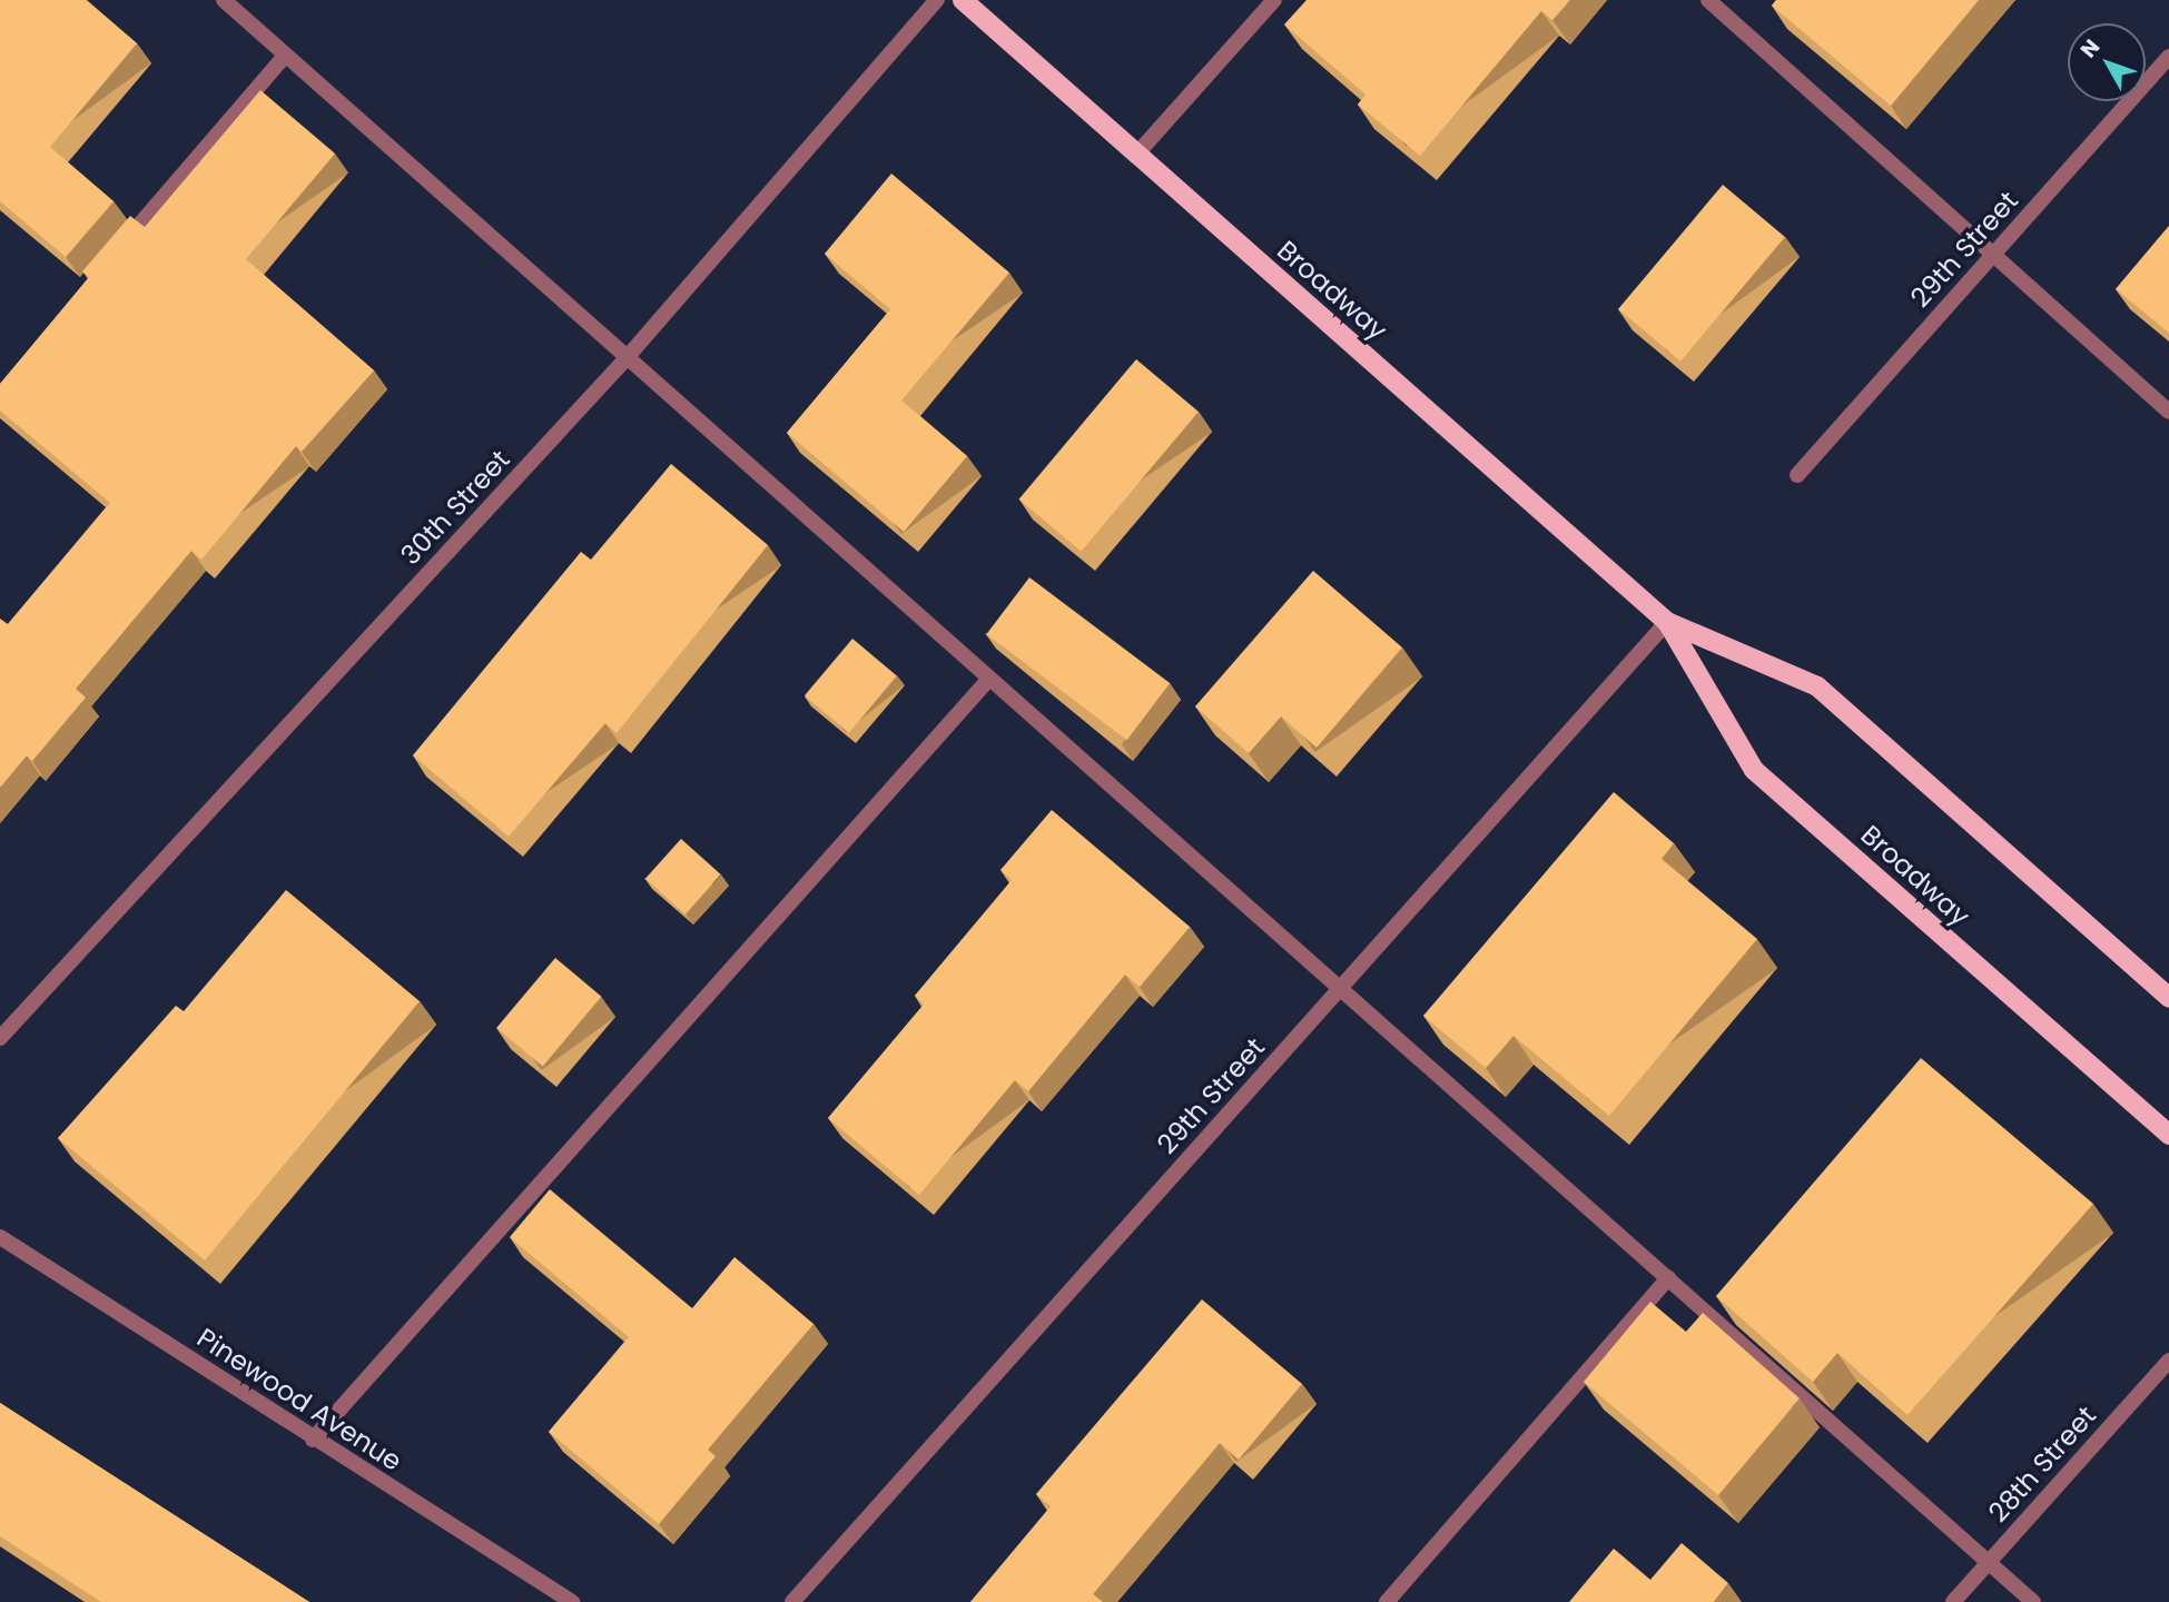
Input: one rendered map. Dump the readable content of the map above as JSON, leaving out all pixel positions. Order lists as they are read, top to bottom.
{
  "streets": {
    "main road": ["Broadway"],
    "street": [
      "29th Street",
      "30th Street",
      "Pinewood Avenue",
      "28th Street"
    ]
  },
  "crossings": [
    ["29th Street", "Broadway"]
  ],
  "north": "top left"
}
